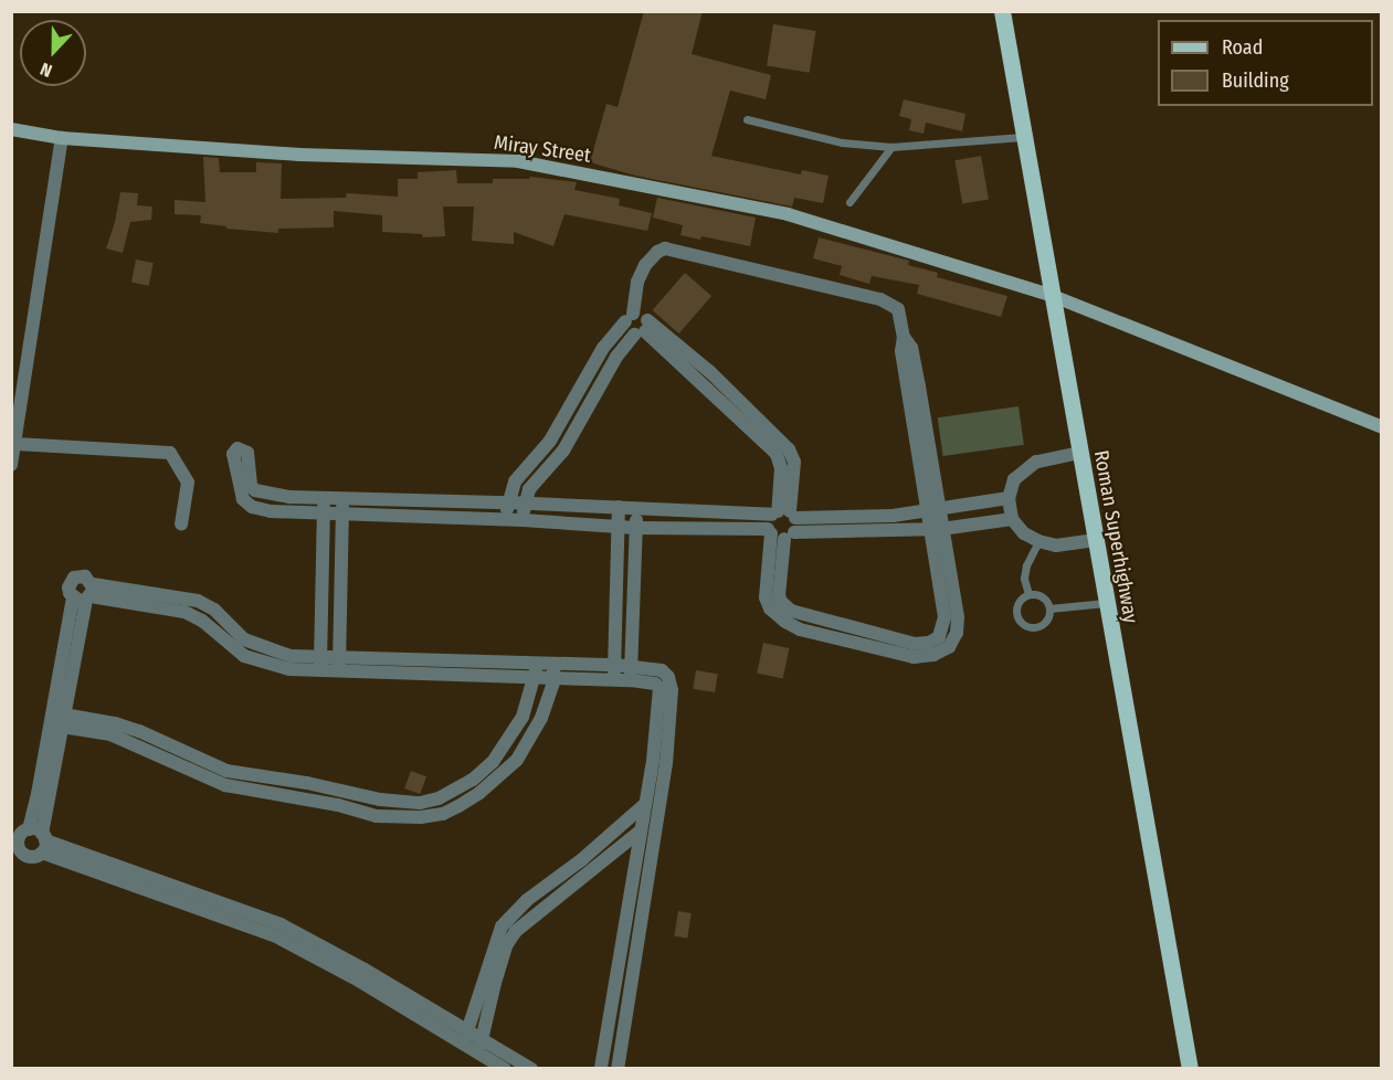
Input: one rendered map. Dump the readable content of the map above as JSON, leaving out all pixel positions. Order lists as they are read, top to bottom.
{
  "streets": {
    "main road": ["Roman Superhighway"],
    "street": ["Miray Street"]
  },
  "crossings": [
    ["Miray Street", "Roman Superhighway"]
  ],
  "legend": ["Road", "Building"],
  "north": "bottom"
}
